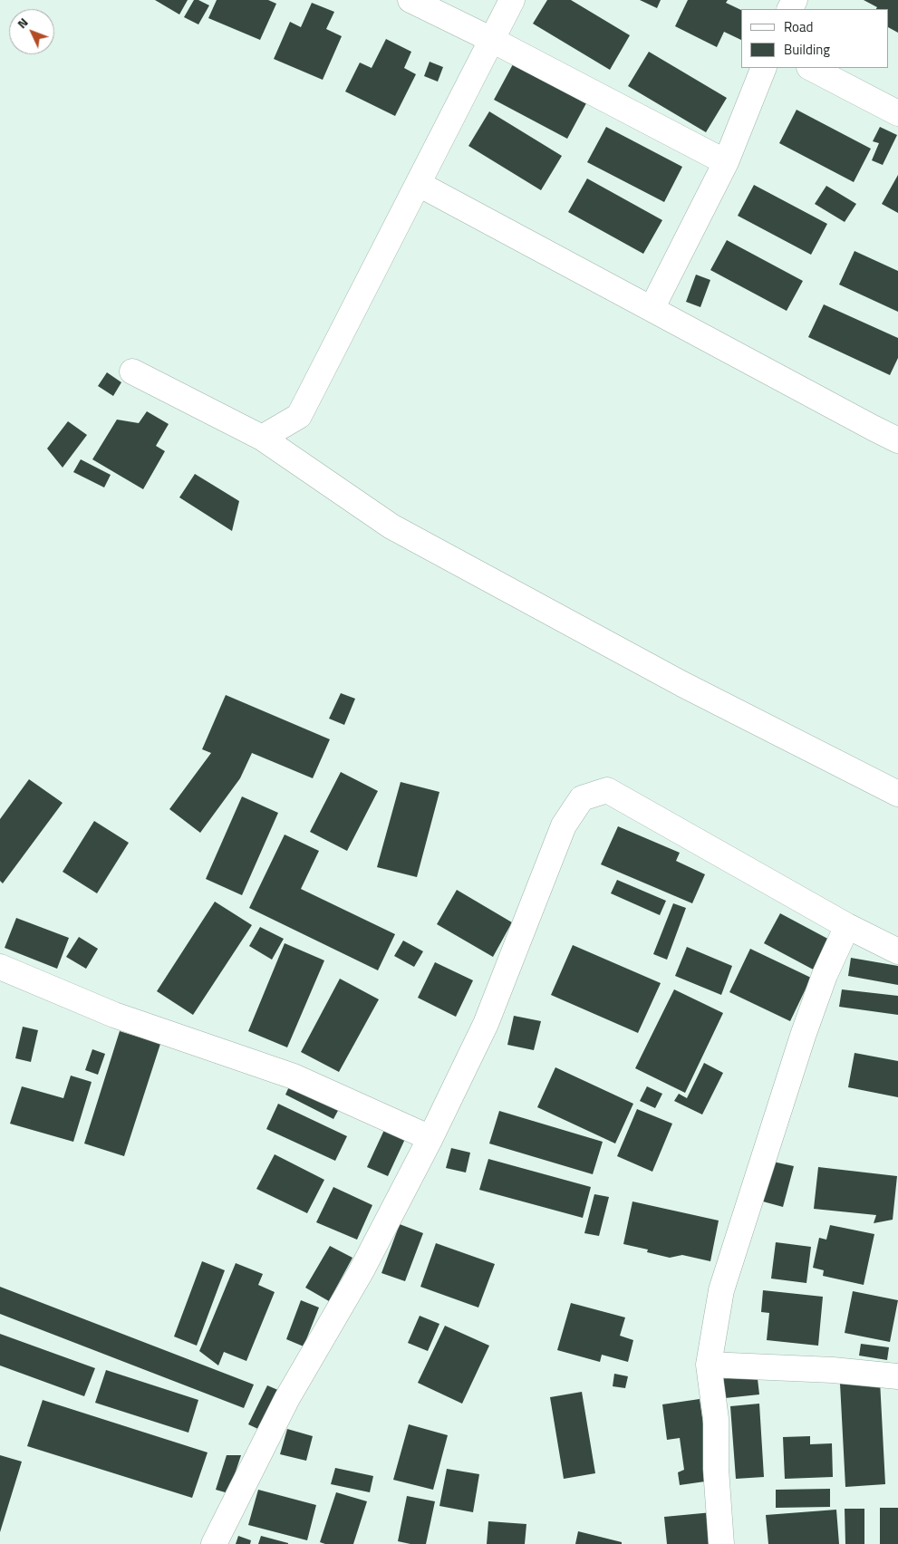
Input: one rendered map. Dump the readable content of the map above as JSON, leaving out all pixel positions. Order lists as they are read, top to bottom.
{
  "legend": ["Road", "Building"],
  "north": "top left"
}
